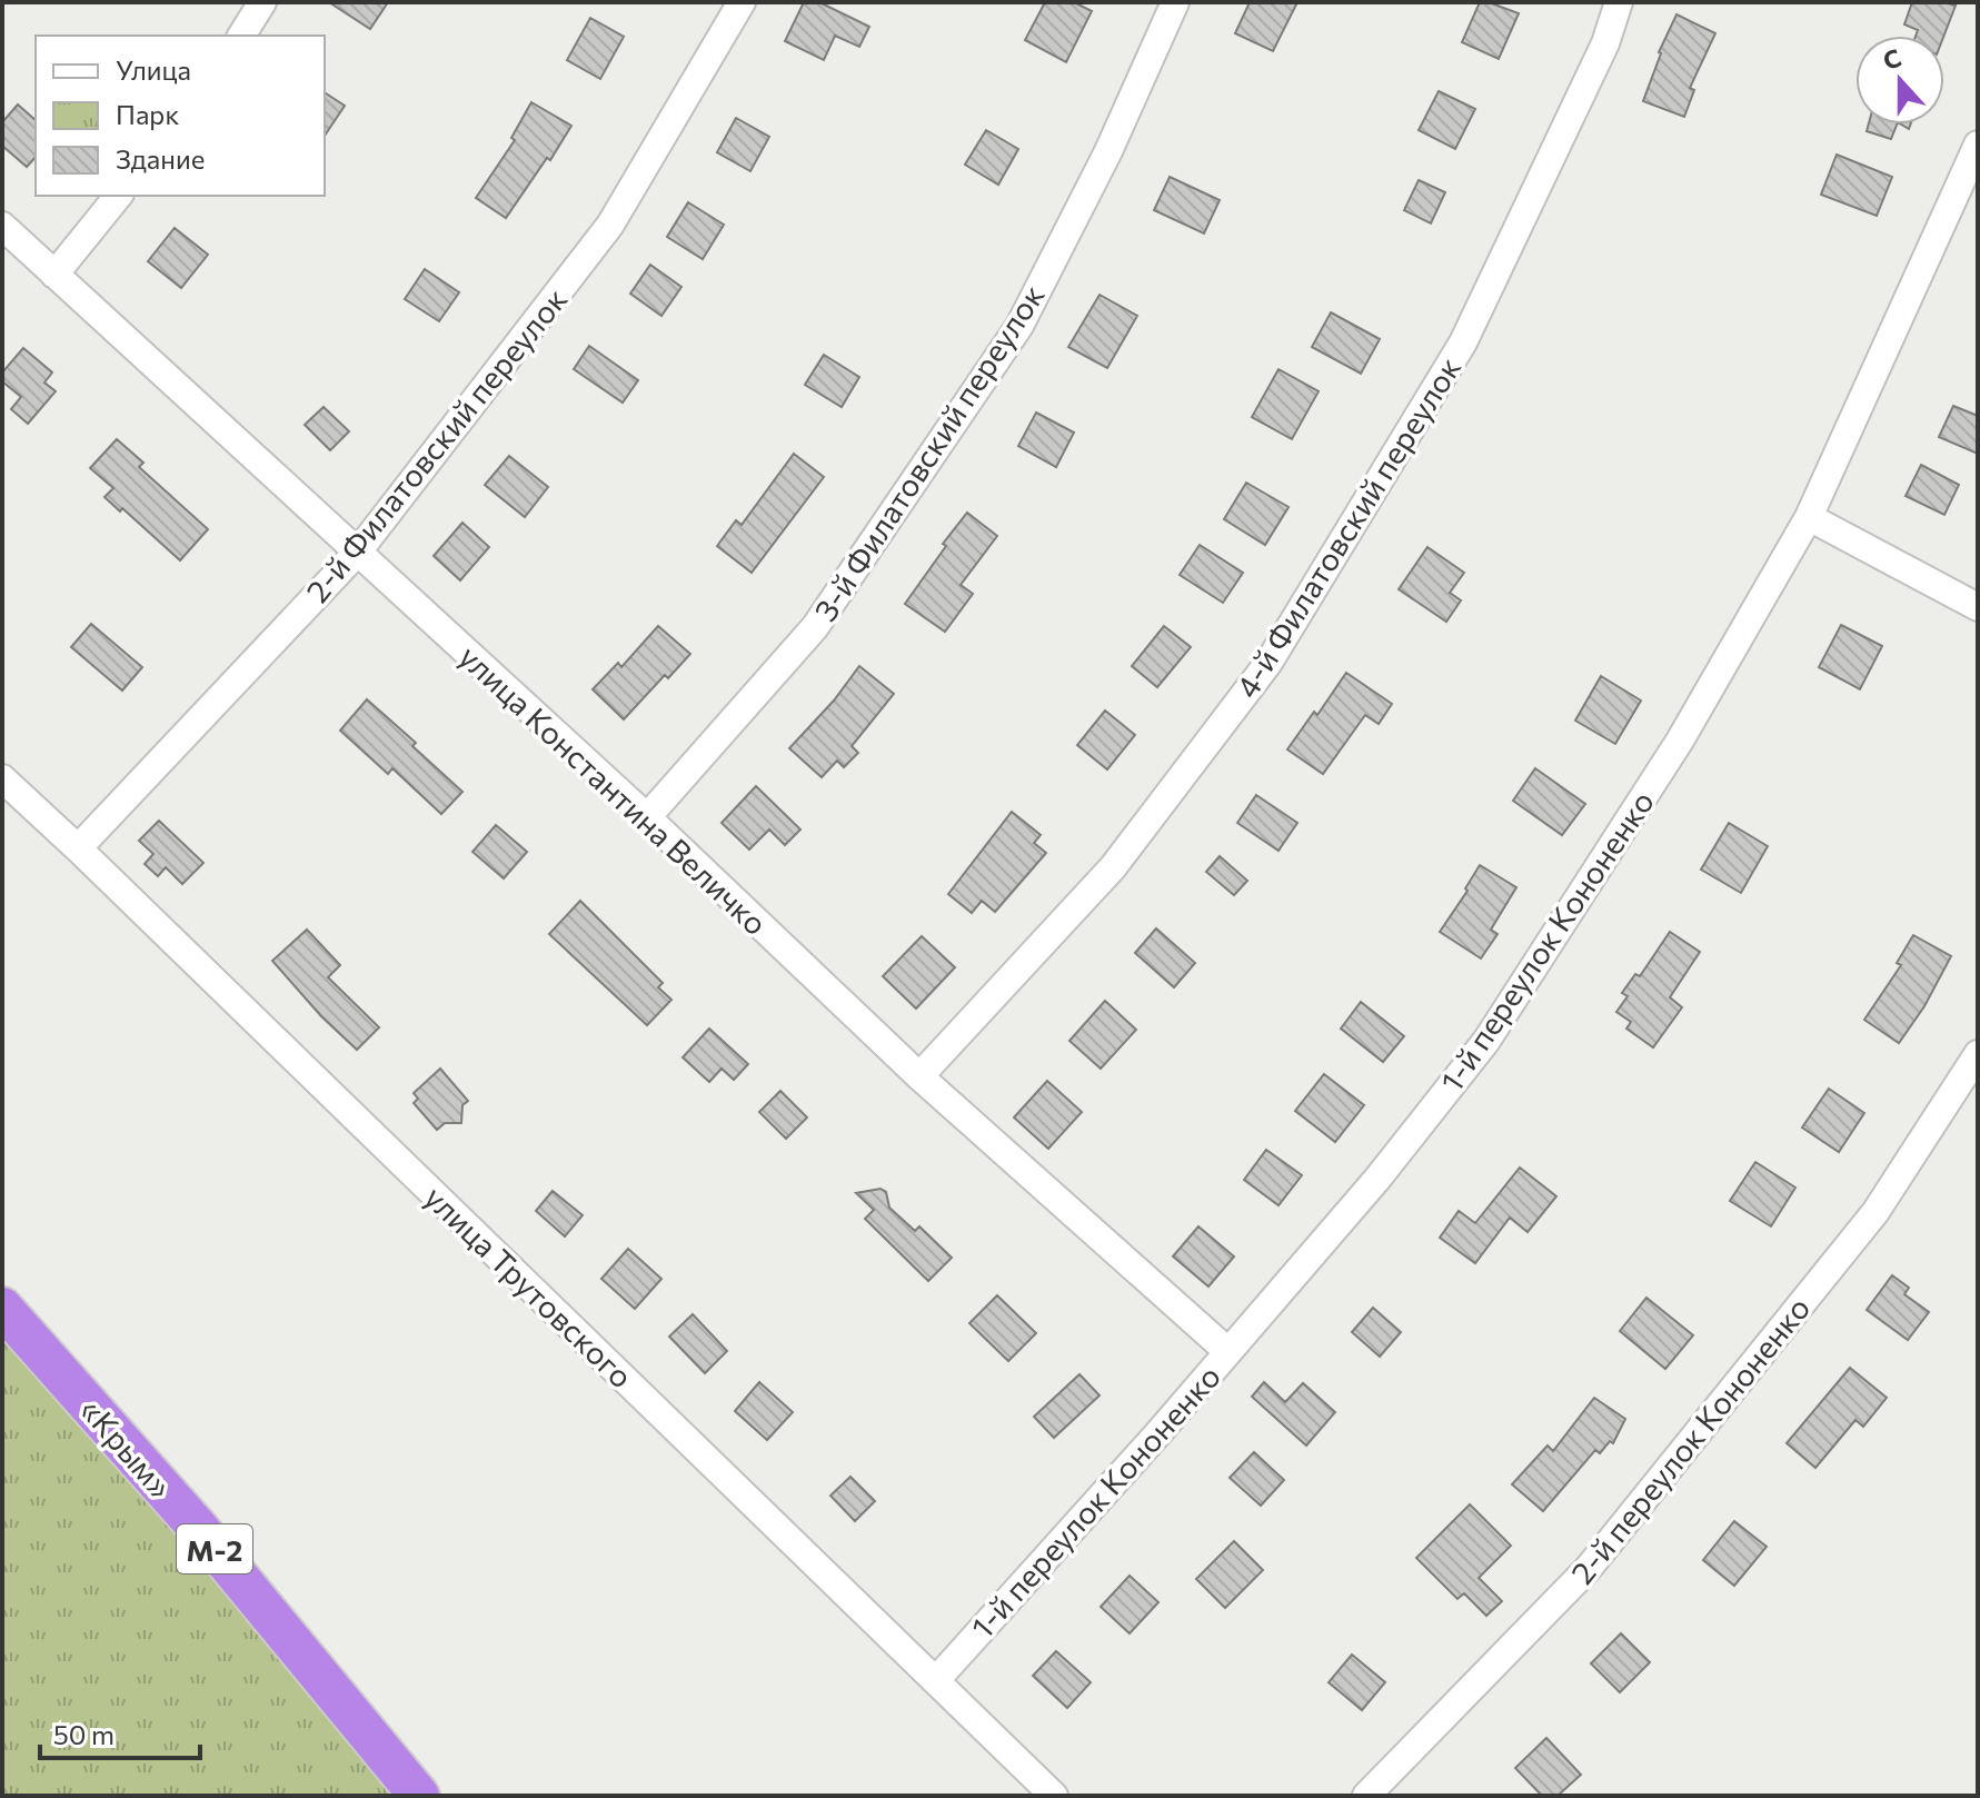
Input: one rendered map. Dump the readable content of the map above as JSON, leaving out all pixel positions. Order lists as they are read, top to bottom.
{
  "streets": {
    "highway": ["«Крым»", "М-2"],
    "street": [
      "2-й Филатовский переулок",
      "3-й Филатовский переулок",
      "4-й Филатовский переулок",
      "улица Константина Величко",
      "1-й переулок Кононенко",
      "улица Трутовского",
      "2-й переулок Кононенко"
    ]
  },
  "crossings": [
    ["2-й Филатовский переулок", "улица Константина Величко"],
    ["2-й Филатовский переулок", "улица Трутовского"],
    ["3-й Филатовский переулок", "улица Константина Величко"],
    ["4-й Филатовский переулок", "улица Константина Величко"],
    ["улица Константина Величко", "1-й переулок Кононенко"],
    ["1-й переулок Кононенко", "улица Трутовского"]
  ],
  "legend": ["Улица", "Парк", "Здание"],
  "scale_bar": "50 m",
  "north": "top"
}
